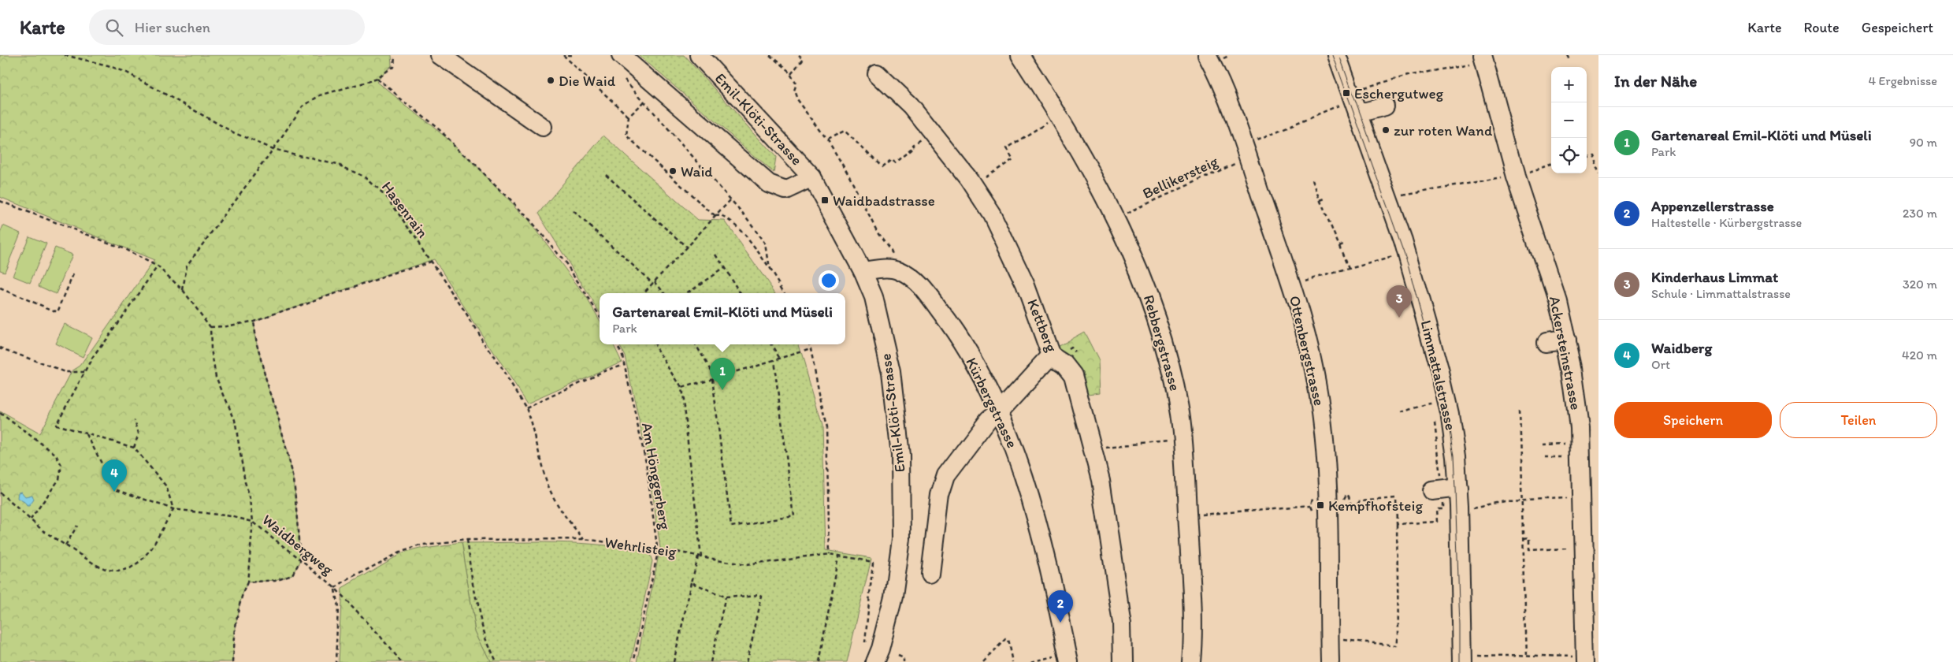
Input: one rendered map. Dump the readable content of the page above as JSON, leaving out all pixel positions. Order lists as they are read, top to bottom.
{
  "streets": {
    "street": [
      "Emil-Klöti-Strasse",
      "Kettberg",
      "Rebbergstrasse",
      "Ottenbergstrasse",
      "Ackersteinstrasse",
      "Limmattalstrasse",
      "Kürbergstrasse"
    ],
    "path": [
      "Bellikersteig",
      "Hasenrain",
      "Am Hönggerberg",
      "Waidbergweg",
      "Wehrlisteig"
    ]
  },
  "crossings": [
    ["Emil-Klöti-Strasse", "Kürbergstrasse"],
    ["Hasenrain", "Wehrlisteig"],
    ["Am Hönggerberg", "Wehrlisteig"],
    ["Waidbergweg", "Wehrlisteig"]
  ],
  "places": {
    "other": ["Die Waid", "zur roten Wand", "Waid"],
    "transit": ["Eschergutweg", "Waidbadstrasse", "Kempfhofsteig"]
  },
  "page": {
    "header": "Karte",
    "search": "Hier suchen",
    "nav": ["Karte", "Route", "Gespeichert"],
    "heading": ["In der Nähe", "4 Ergebnisse"],
    "map_buttons": ["+", "−"],
    "list": [
      {
        "mark": "1",
        "name": "Gartenareal Emil-Klöti und Müseli",
        "note": "Park",
        "value": "90 m"
      },
      {
        "mark": "2",
        "name": "Appenzellerstrasse",
        "note": "Haltestelle · Kürbergstrasse",
        "value": "230 m"
      },
      {
        "mark": "3",
        "name": "Kinderhaus Limmat",
        "note": "Schule · Limmattalstrasse",
        "value": "320 m"
      },
      {
        "mark": "4",
        "name": "Waidberg",
        "note": "Ort",
        "value": "420 m"
      }
    ],
    "pins": [
      "3",
      "1",
      "4",
      "2"
    ],
    "popup": ["Gartenareal Emil-Klöti und Müseli", "Park"],
    "buttons": ["Speichern", "Teilen"]
  }
}
